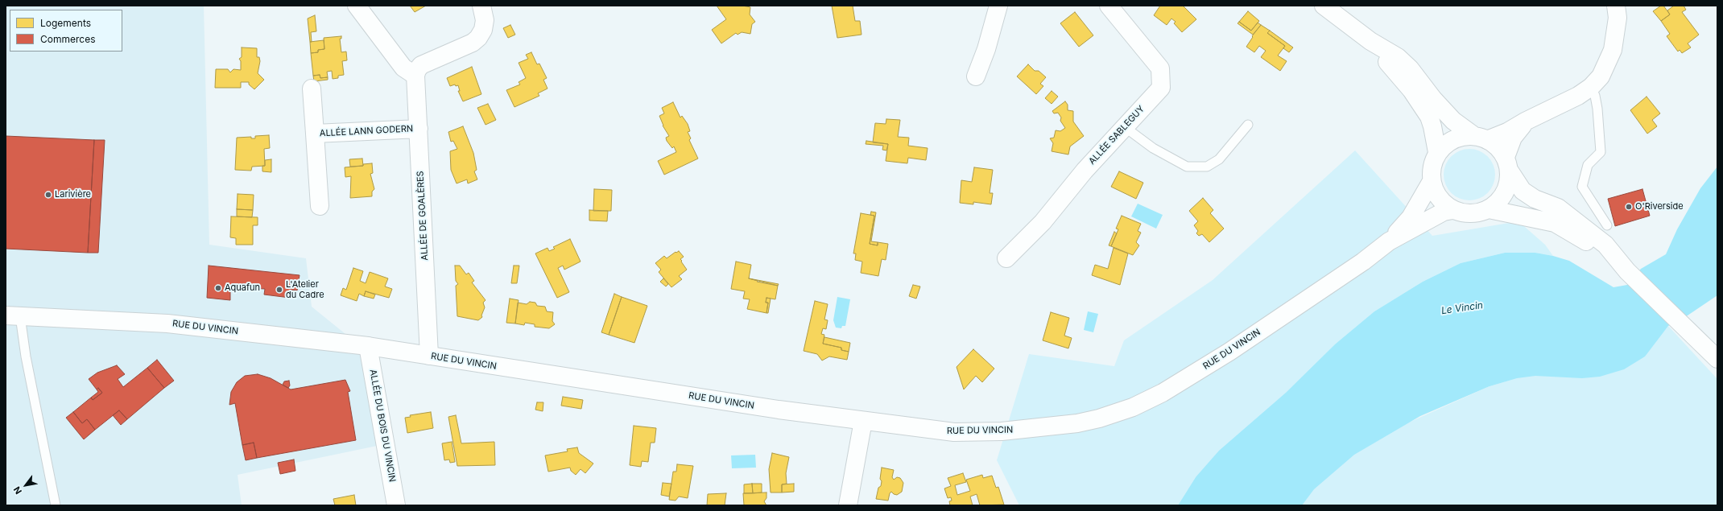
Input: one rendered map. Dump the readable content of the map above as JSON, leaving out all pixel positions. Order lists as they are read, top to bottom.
{
  "streets": {
    "main road": [
      "ALLÉE LANN GODERN",
      "ALLÉE SABLEGUY",
      "ALLÉE DE GOALÈRES",
      "RUE DU VINCIN",
      "ALLÉE DU BOIS DU VINCIN"
    ]
  },
  "crossings": [
    ["ALLÉE LANN GODERN", "ALLÉE DE GOALÈRES"],
    ["ALLÉE DE GOALÈRES", "RUE DU VINCIN"],
    ["RUE DU VINCIN", "ALLÉE DU BOIS DU VINCIN"]
  ],
  "water": ["Le Vincin"],
  "places": [
    "Larivière",
    "O'Riverside",
    "Aquafun",
    "L'Atelier du Cadre"
  ],
  "legend": ["Logements", "Commerces"],
  "north": "bottom left"
}
